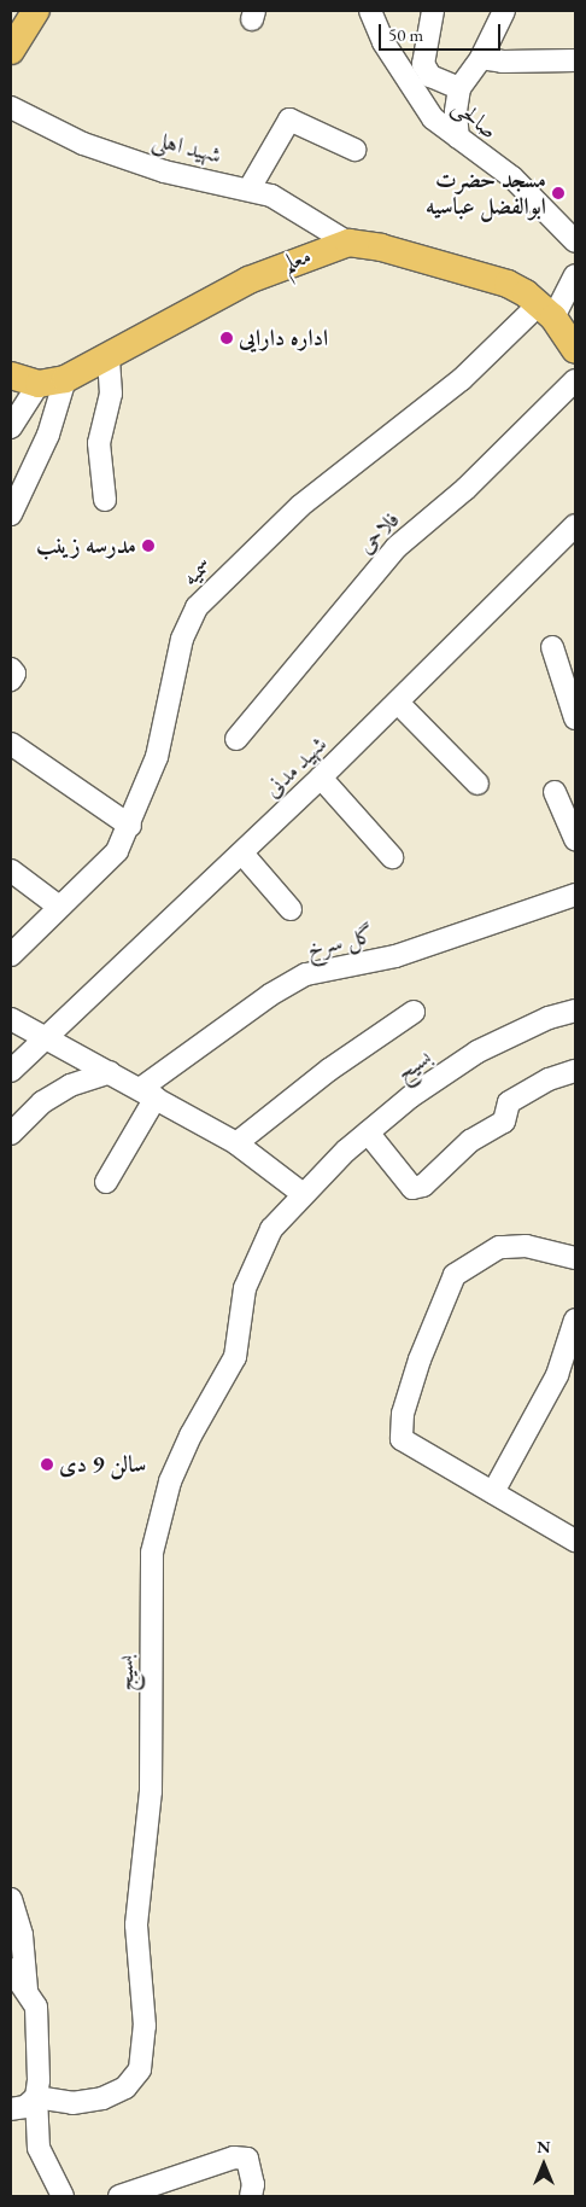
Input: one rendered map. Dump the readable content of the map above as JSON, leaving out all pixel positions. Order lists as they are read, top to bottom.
{
  "streets": {
    "main road": ["معلم"],
    "street": [
      "صالحی",
      "شهید اهلی",
      "فلاحی",
      "سمیه",
      "شهید مدنی",
      "گل سرخ",
      "بسیح",
      "بسیج"
    ]
  },
  "crossings": [
    ["شهید اهلی", "معلم"],
    ["معلم", "سمیه"],
    ["بسیح", "بسیج"]
  ],
  "places": [
    "مسجد حضرت ابوالفضل عباسیه",
    "اداره دارایی",
    "مدرسه زینب",
    "سالن 9 دی"
  ],
  "scale_bar": "50 m",
  "north": "top"
}
